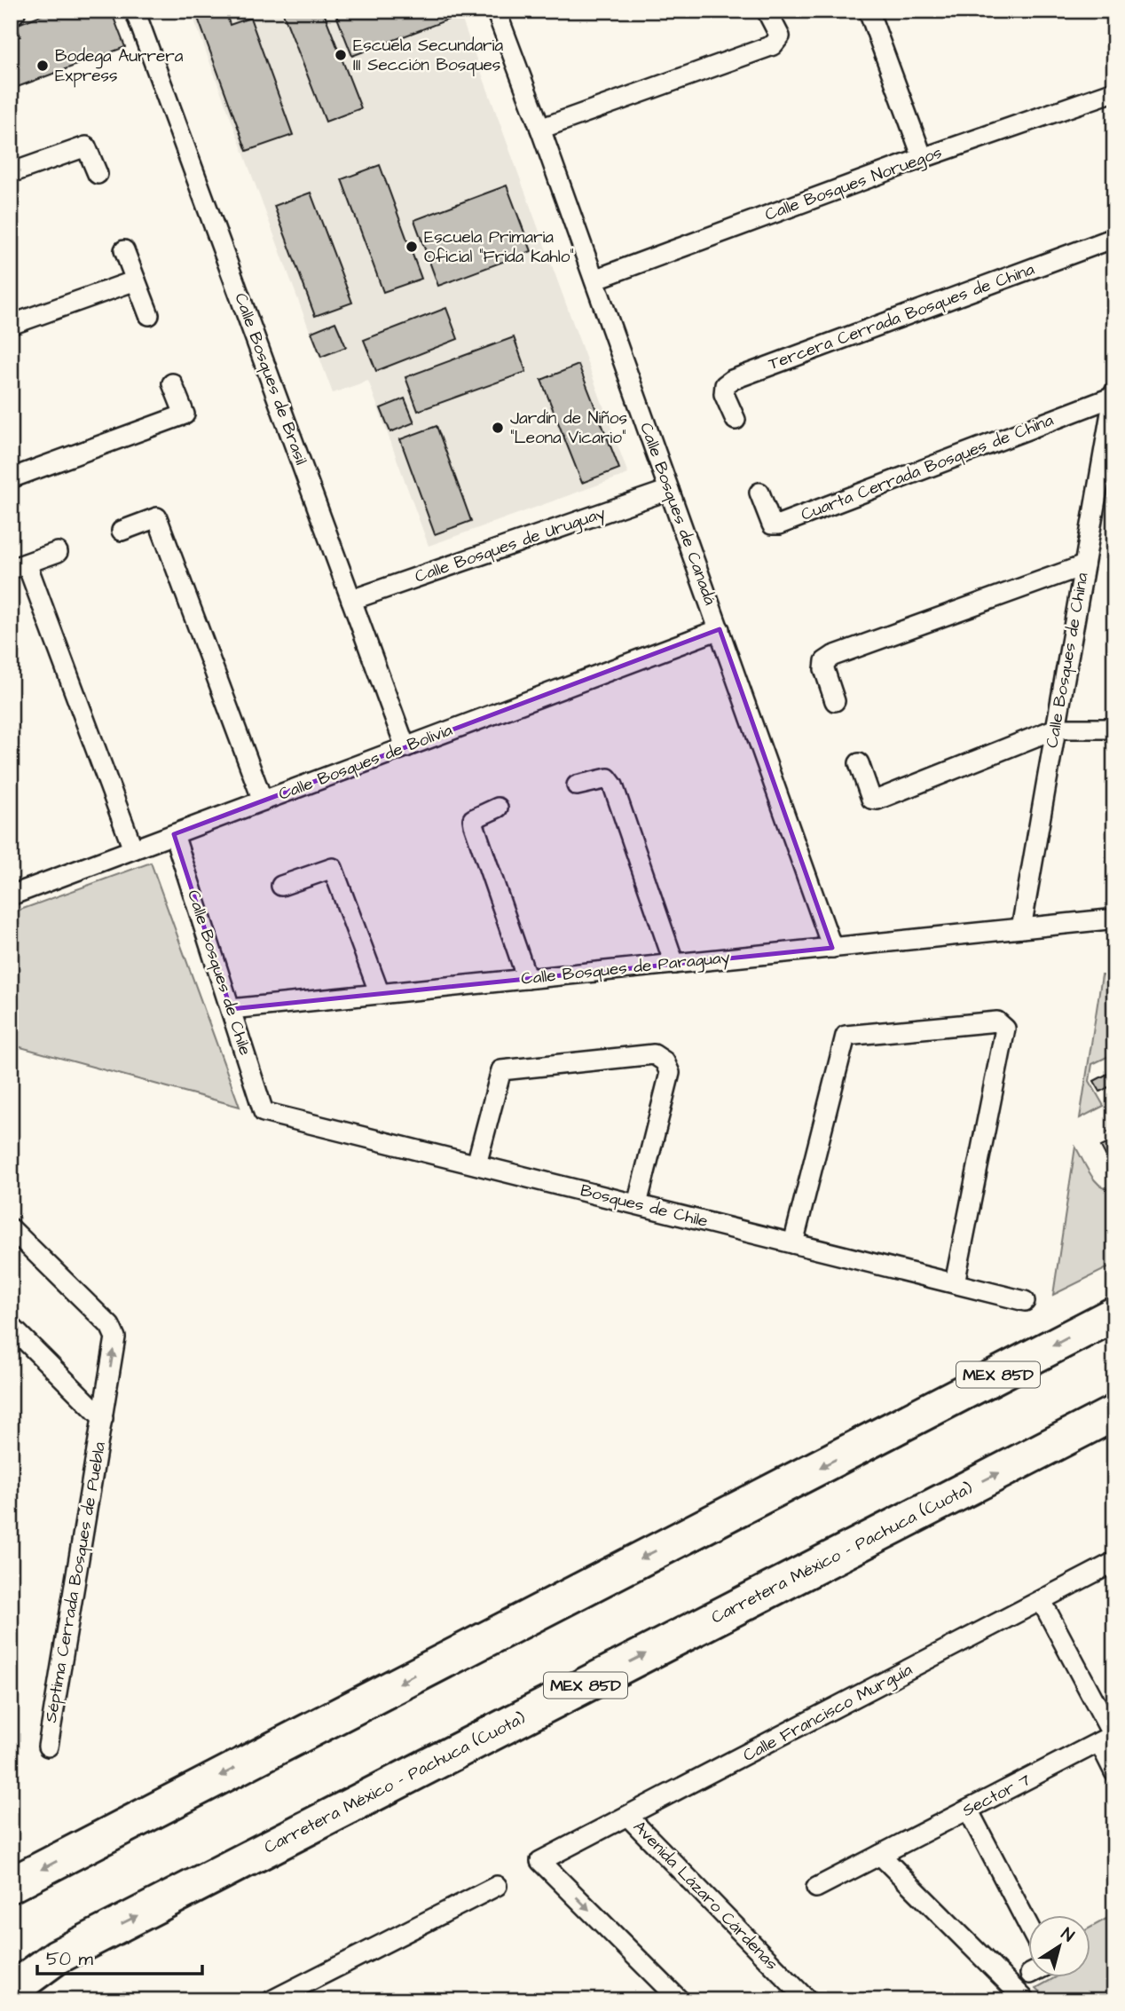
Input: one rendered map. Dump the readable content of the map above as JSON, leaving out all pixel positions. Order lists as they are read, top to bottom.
{
  "streets": {
    "highway": ["MEX 85D", "Carretera México - Pachuca (Cuota)"],
    "street": [
      "Calle Bosques Noruegos",
      "Tercera Cerrada Bosques de China",
      "Calle Bosques de Brasil",
      "Cuarta Cerrada Bosques de China",
      "Calle Bosques de Canadá",
      "Calle Bosques de Uruguay",
      "Calle Bosques de China",
      "Calle Bosques de Bolivia",
      "Calle Bosques de Paraguay",
      "Calle Bosques de Chile",
      "Bosques de Chile",
      "Séptima Cerrada Bosques de Puebla",
      "Calle Francisco Murguía",
      "Sector 7",
      "Avenida Lázaro Cárdenas"
    ]
  },
  "crossings": [
    ["Calle Bosques Noruegos", "Calle Bosques de Canadá"],
    ["Calle Bosques de Brasil", "Calle Bosques de Uruguay"],
    ["Calle Bosques de Brasil", "Calle Bosques de Bolivia"],
    ["Cuarta Cerrada Bosques de China", "Calle Bosques de China"],
    ["Calle Bosques de Canadá", "Calle Bosques de Uruguay"],
    ["Calle Bosques de Canadá", "Calle Bosques de Bolivia"],
    ["Calle Bosques de Canadá", "Calle Bosques de Paraguay"],
    ["Calle Bosques de China", "Calle Bosques de Paraguay"],
    ["Calle Bosques de Bolivia", "Calle Bosques de Chile"],
    ["Calle Bosques de Paraguay", "Calle Bosques de Chile"],
    ["Calle Bosques de Chile", "Bosques de Chile"],
    ["Calle Francisco Murguía", "Avenida Lázaro Cárdenas"]
  ],
  "places": [
    "Escuela Secundaria III Sección Bosques",
    "Bodega Aurrera Express",
    "Escuela Primaria Oficial \"Frida Kahlo\"",
    "Jardín de Niños \"Leona Vicario\""
  ],
  "scale_bar": "50 m",
  "north": "top right"
}
